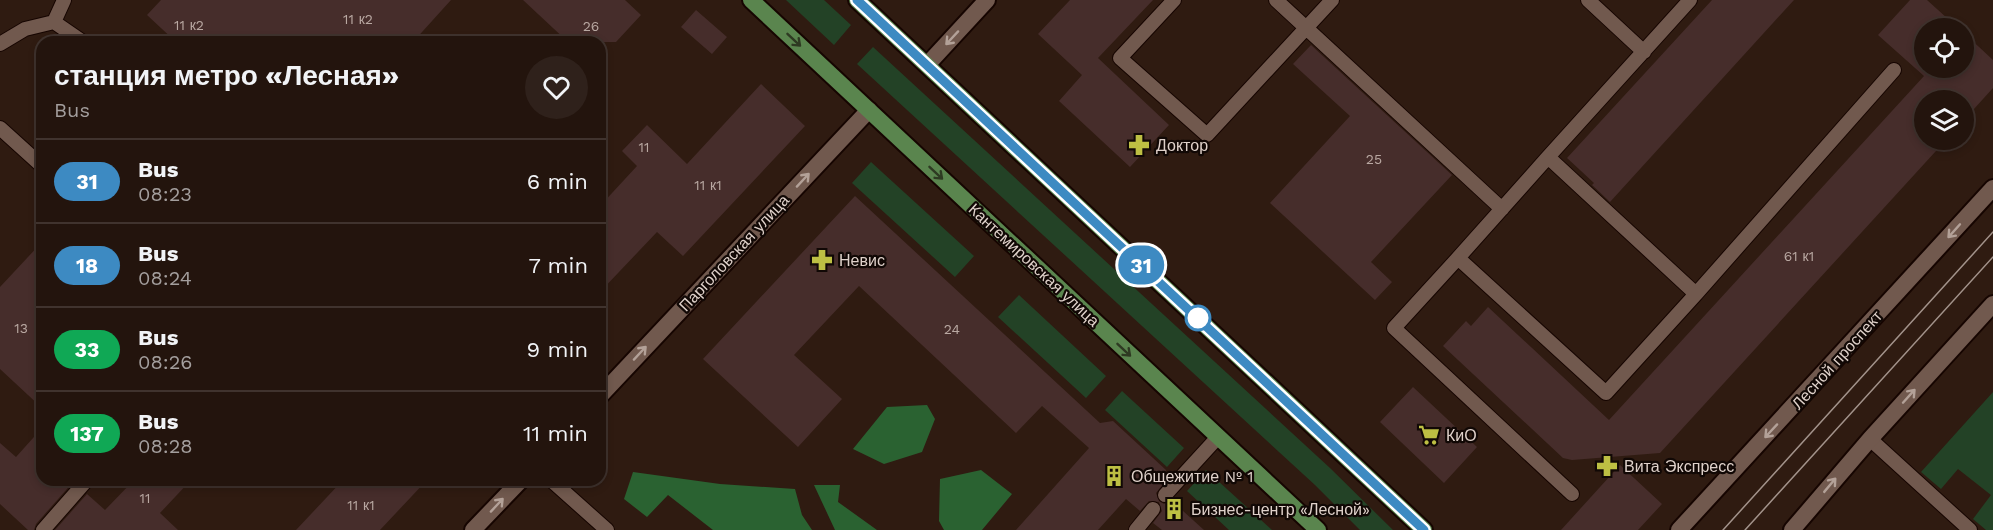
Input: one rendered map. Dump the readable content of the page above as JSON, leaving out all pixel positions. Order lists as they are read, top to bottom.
{
  "streets": {
    "main road": ["Парголовская улица", "Кантемировская улица", "Лесной проспект"]
  },
  "crossings": [
    ["Парголовская улица", "Кантемировская улица"]
  ],
  "one_way": ["Парголовская улица"],
  "places": {
    "pharmacy": ["Доктор", "Невис", "Вита Экспресс"],
    "supermarket": ["КиО"],
    "building": ["Общежитие № 1", "Бизнес-центр «Лесной»"]
  },
  "lines": ["bus line 31"],
  "house_numbers": [
    "11 к2",
    "11 к2",
    "26",
    "11",
    "25",
    "11 к1",
    "61 к1",
    "13",
    "24",
    "11",
    "11 к1"
  ],
  "page": {
    "on_map": "31",
    "heading": ["станция метро «Лесная»", "Bus"],
    "list": [
      {
        "mark": "31",
        "name": "Bus",
        "note": "08:23",
        "value": "6 min"
      },
      {
        "mark": "18",
        "name": "Bus",
        "note": "08:24",
        "value": "7 min"
      },
      {
        "mark": "33",
        "name": "Bus",
        "note": "08:26",
        "value": "9 min"
      },
      {
        "mark": "137",
        "name": "Bus",
        "note": "08:28",
        "value": "11 min"
      }
    ]
  }
}
